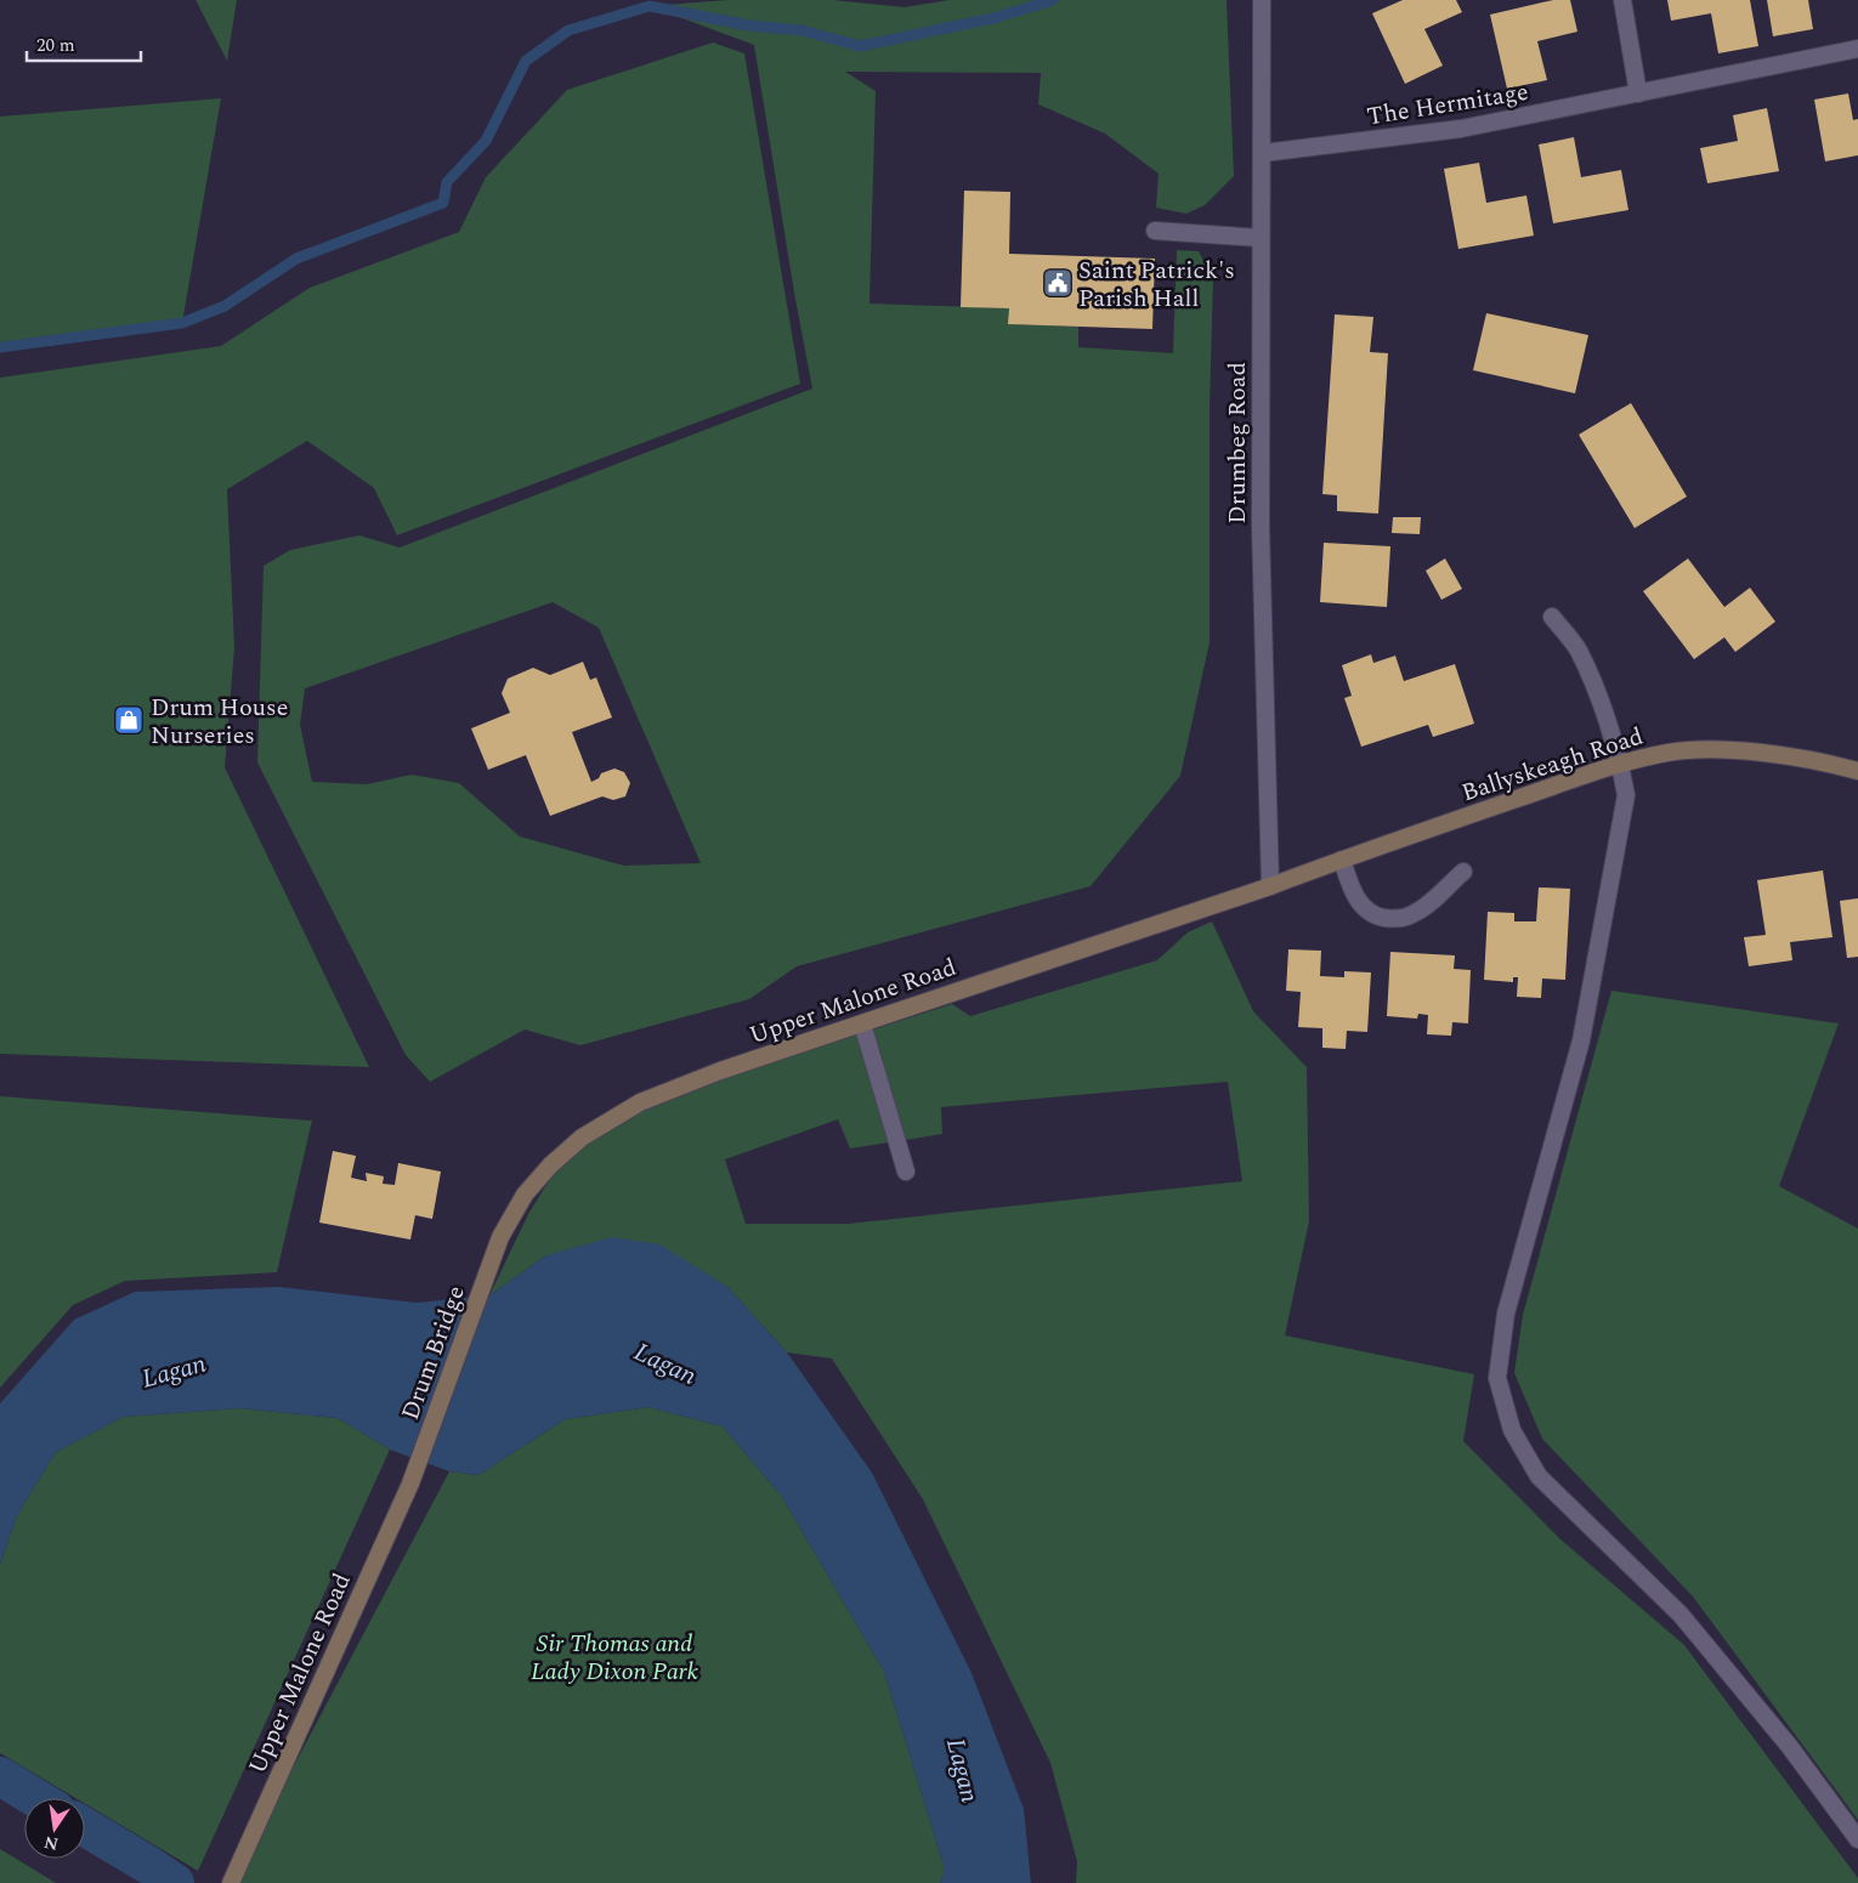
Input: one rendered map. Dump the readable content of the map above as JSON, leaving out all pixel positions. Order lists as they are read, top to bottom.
{
  "streets": {
    "main road": ["Ballyskeagh Road", "Upper Malone Road", "Drum Bridge"],
    "street": ["The Hermitage", "Drumbeg Road"]
  },
  "crossings": [
    ["The Hermitage", "Drumbeg Road"],
    ["Drumbeg Road", "Ballyskeagh Road"],
    ["Drumbeg Road", "Upper Malone Road"],
    ["Ballyskeagh Road", "Upper Malone Road"],
    ["Upper Malone Road", "Drum Bridge"]
  ],
  "water": ["Lagan"],
  "parks": ["Sir Thomas and Lady Dixon Park"],
  "places": {
    "public building": ["Saint Patrick's Parish Hall"],
    "shop": ["Drum House Nurseries"]
  },
  "scale_bar": "20 m",
  "north": "bottom"
}
